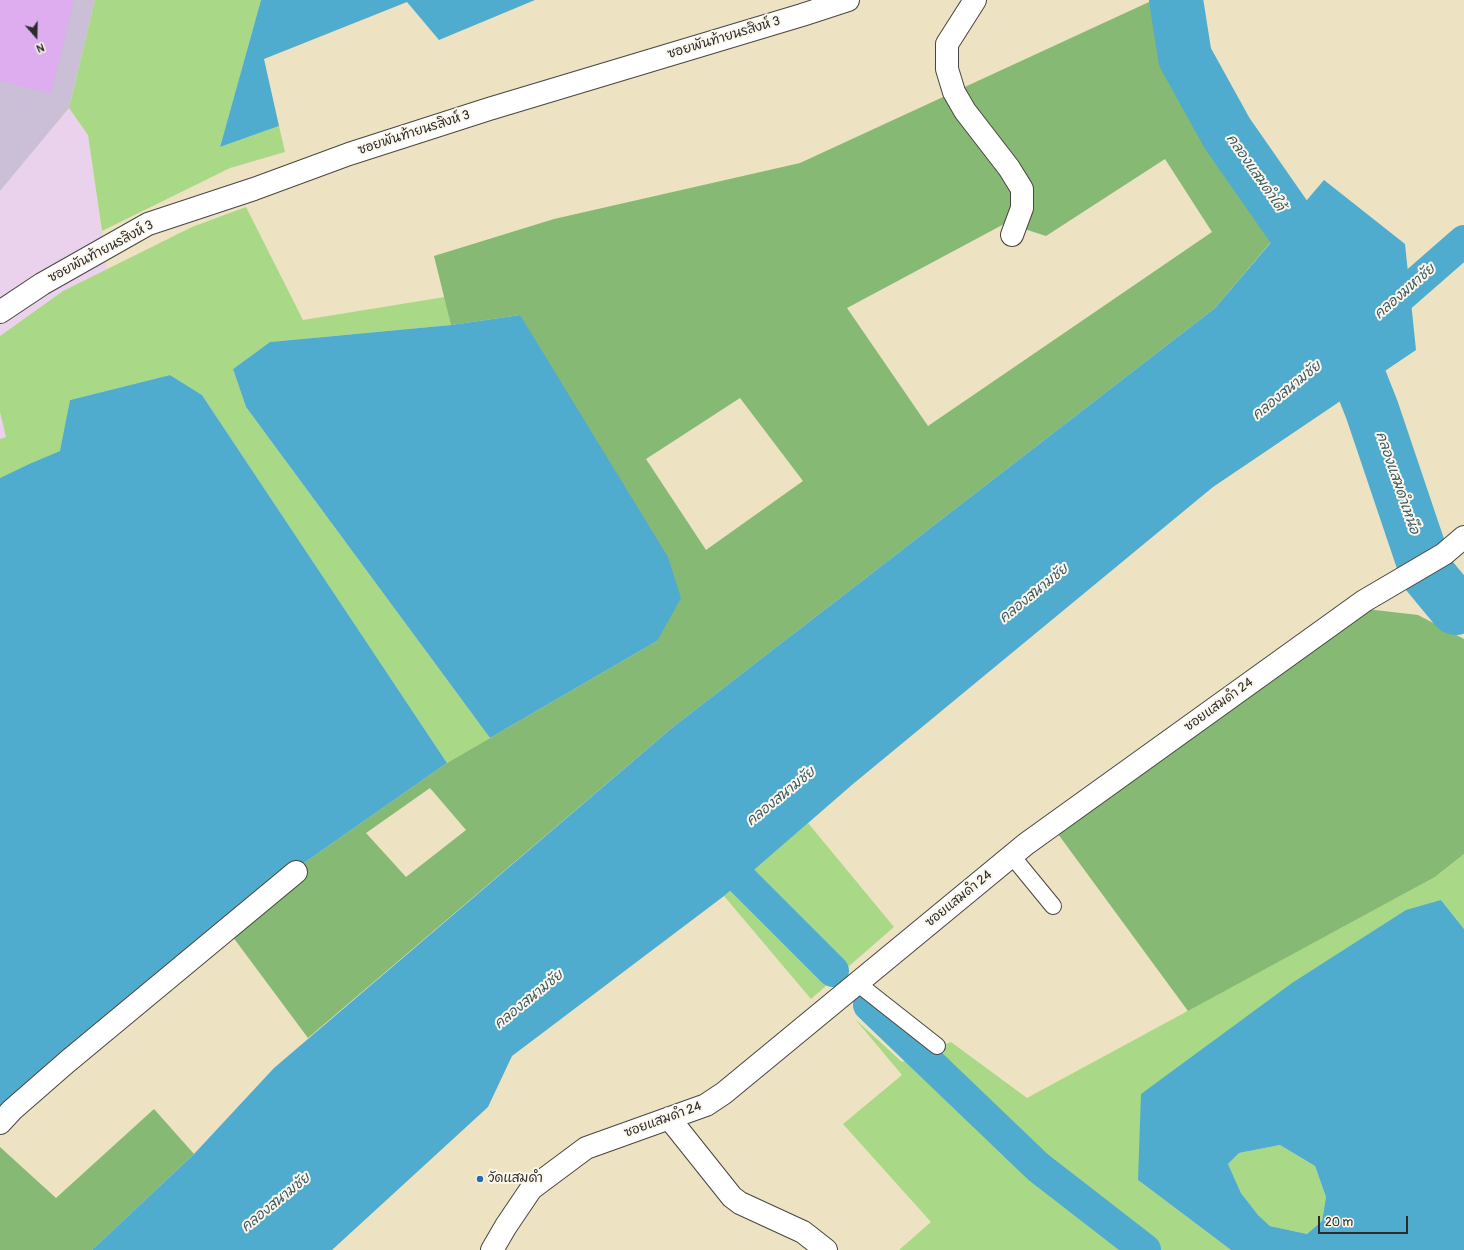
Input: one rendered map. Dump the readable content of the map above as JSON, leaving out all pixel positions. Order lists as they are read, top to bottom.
{
  "streets": {
    "street": ["ซอยพันท้ายนรสิงห์ 3", "ซอยแสมดำ 24"]
  },
  "water": [
    "คลองแสมดำใต้",
    "คลองมหาชัย",
    "คลองสนามชัย",
    "คลองแสมดำเหนือ"
  ],
  "places": ["วัดแสมดำ"],
  "scale_bar": "20 m",
  "north": "bottom"
}
